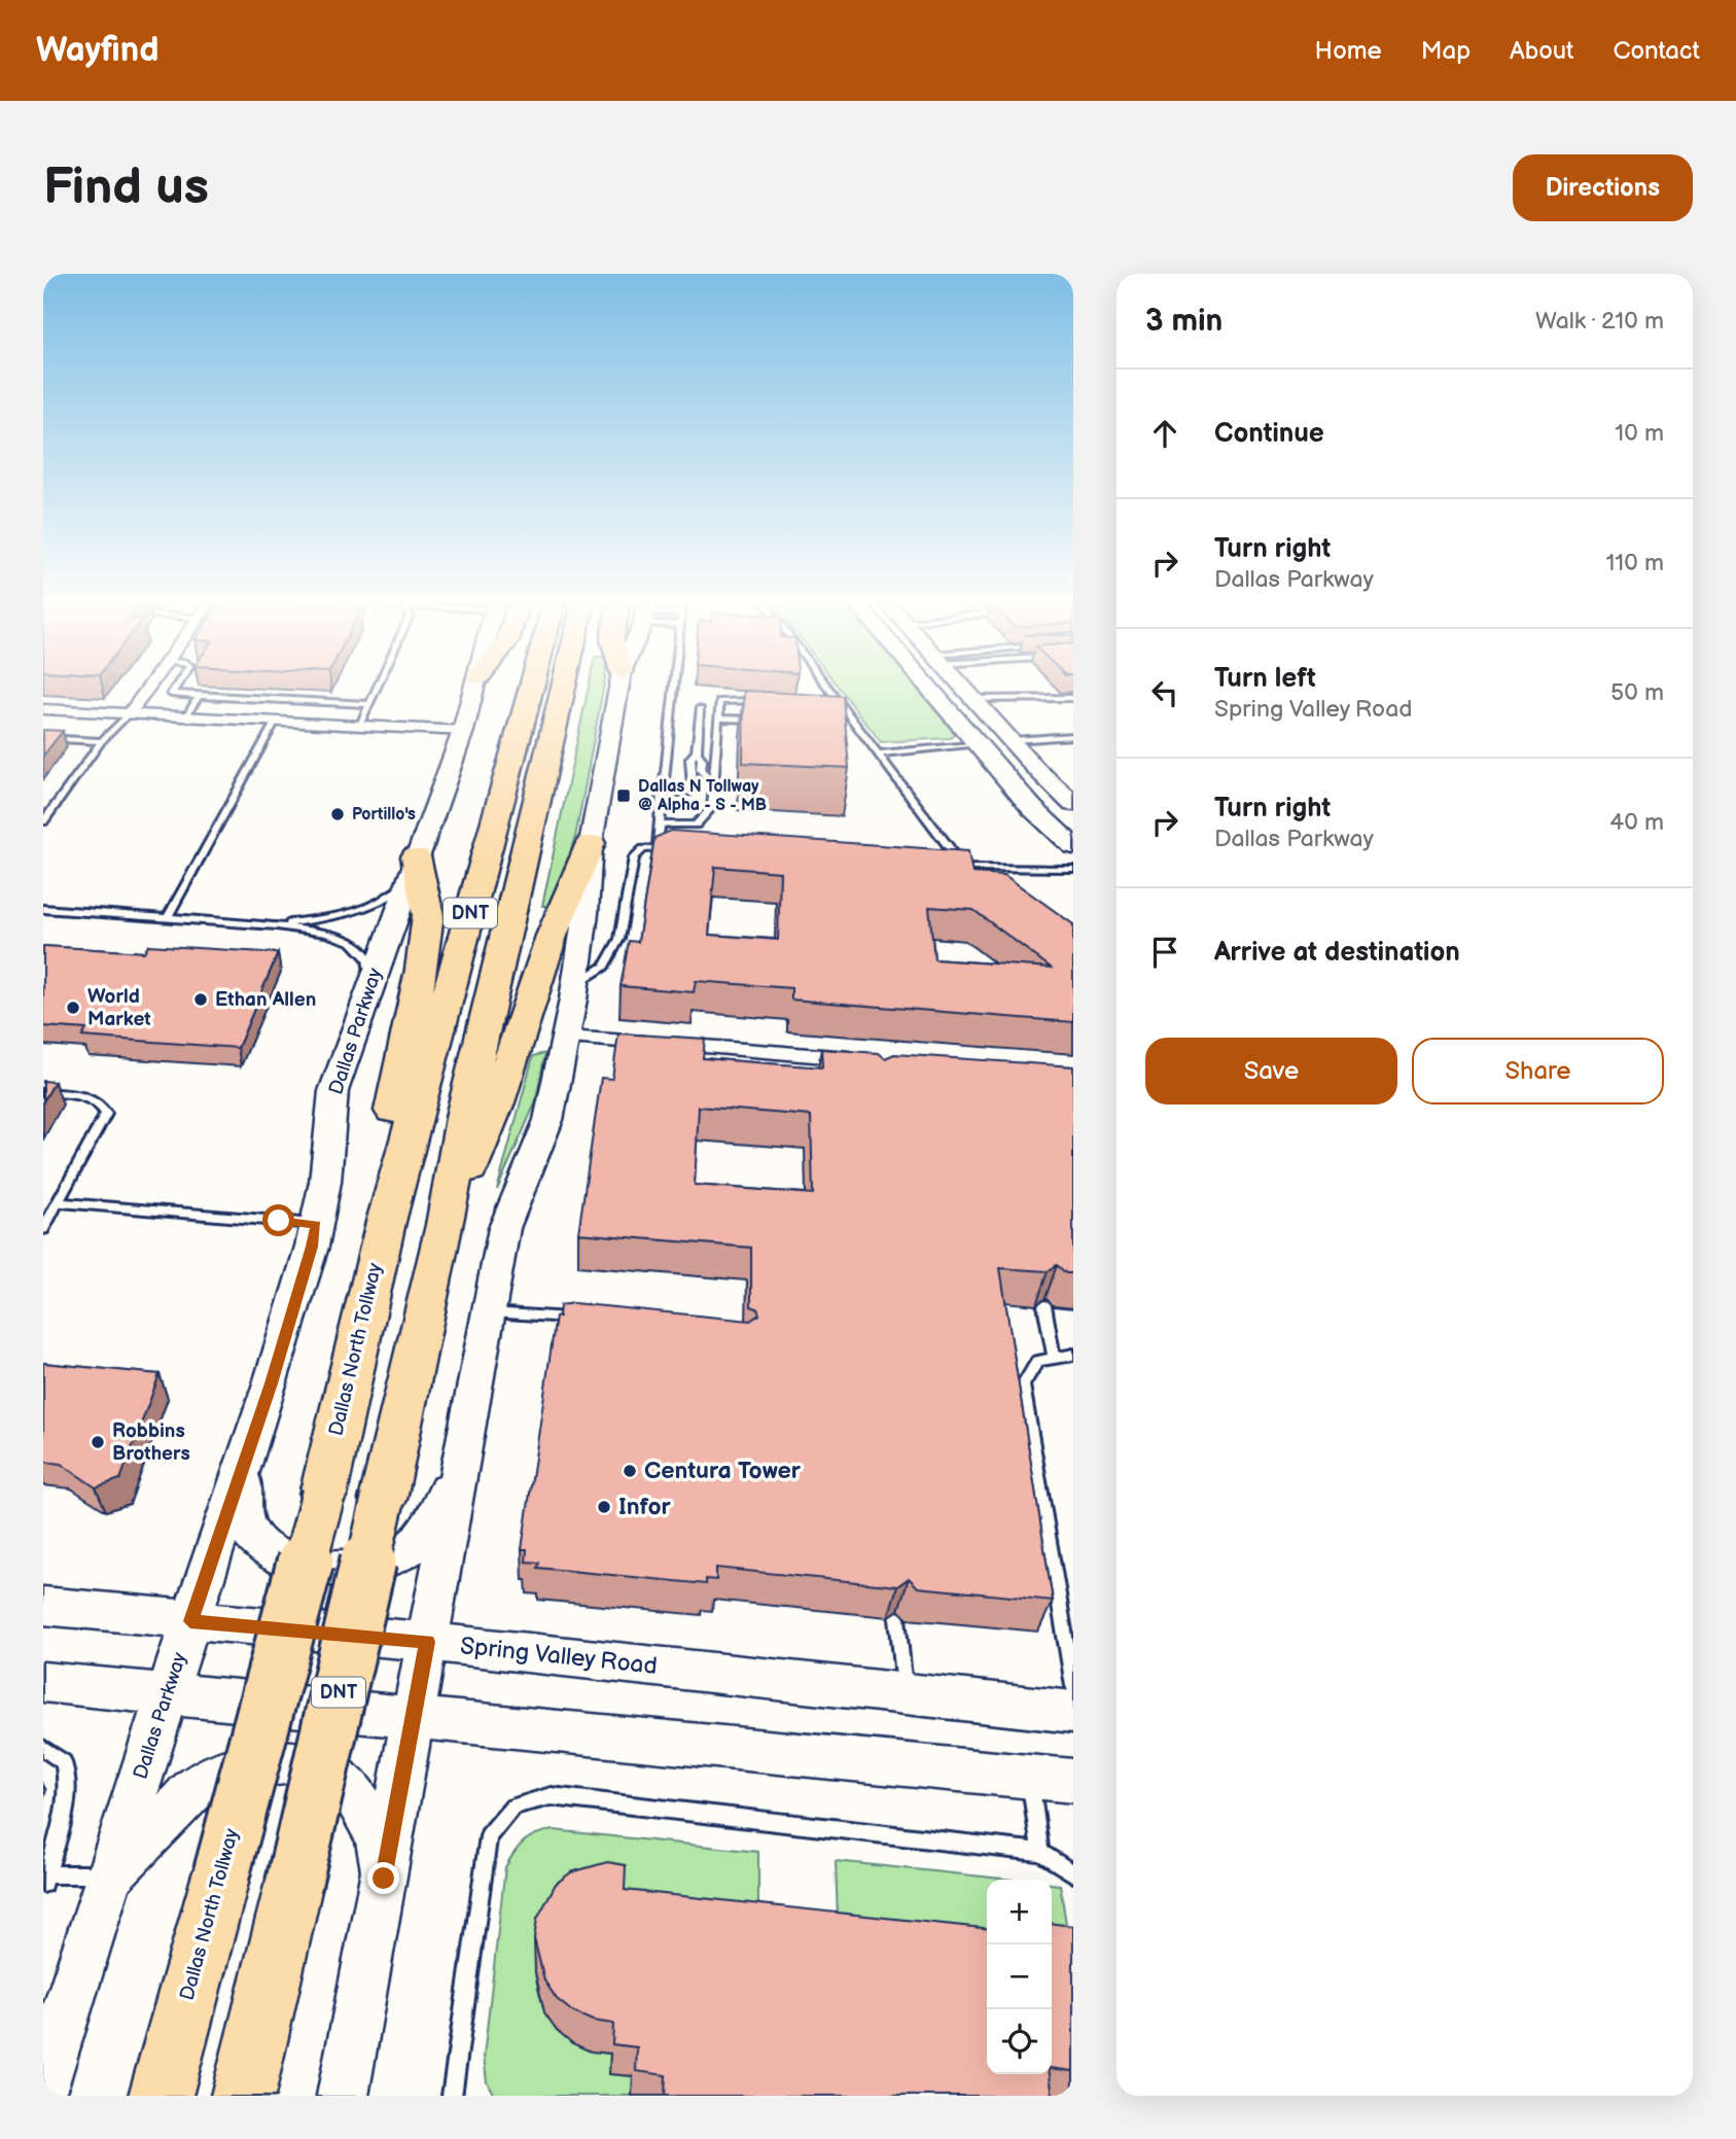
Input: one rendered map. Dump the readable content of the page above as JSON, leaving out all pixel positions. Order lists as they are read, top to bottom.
{
  "streets": {
    "highway": ["DNT", "Dallas North Tollway"],
    "main road": ["Dallas Parkway", "Spring Valley Road"]
  },
  "crossings": [
    ["Dallas Parkway", "Spring Valley Road"]
  ],
  "places": {
    "transit": ["Dallas N Tollway @ Alpha - S - MB"],
    "other": [
      "Portillo's",
      "Ethan Allen",
      "World Market",
      "Robbins Brothers",
      "Centura Tower",
      "Infor"
    ]
  },
  "page": {
    "header": "Wayfind",
    "nav": [
      "Home",
      "Map",
      "About",
      "Contact"
    ],
    "buttons": [
      "Directions",
      ["Save", "Share"]
    ],
    "title": "Find us",
    "heading": ["3 min", "Walk · 210 m"],
    "list": [
      ["Continue", "10 m"],
      ["Turn right", "Dallas Parkway", "110 m"],
      ["Turn left", "Spring Valley Road", "50 m"],
      ["Turn right", "Dallas Parkway", "40 m"],
      "Arrive at destination"
    ],
    "map_buttons": ["+", "−"]
  }
}
